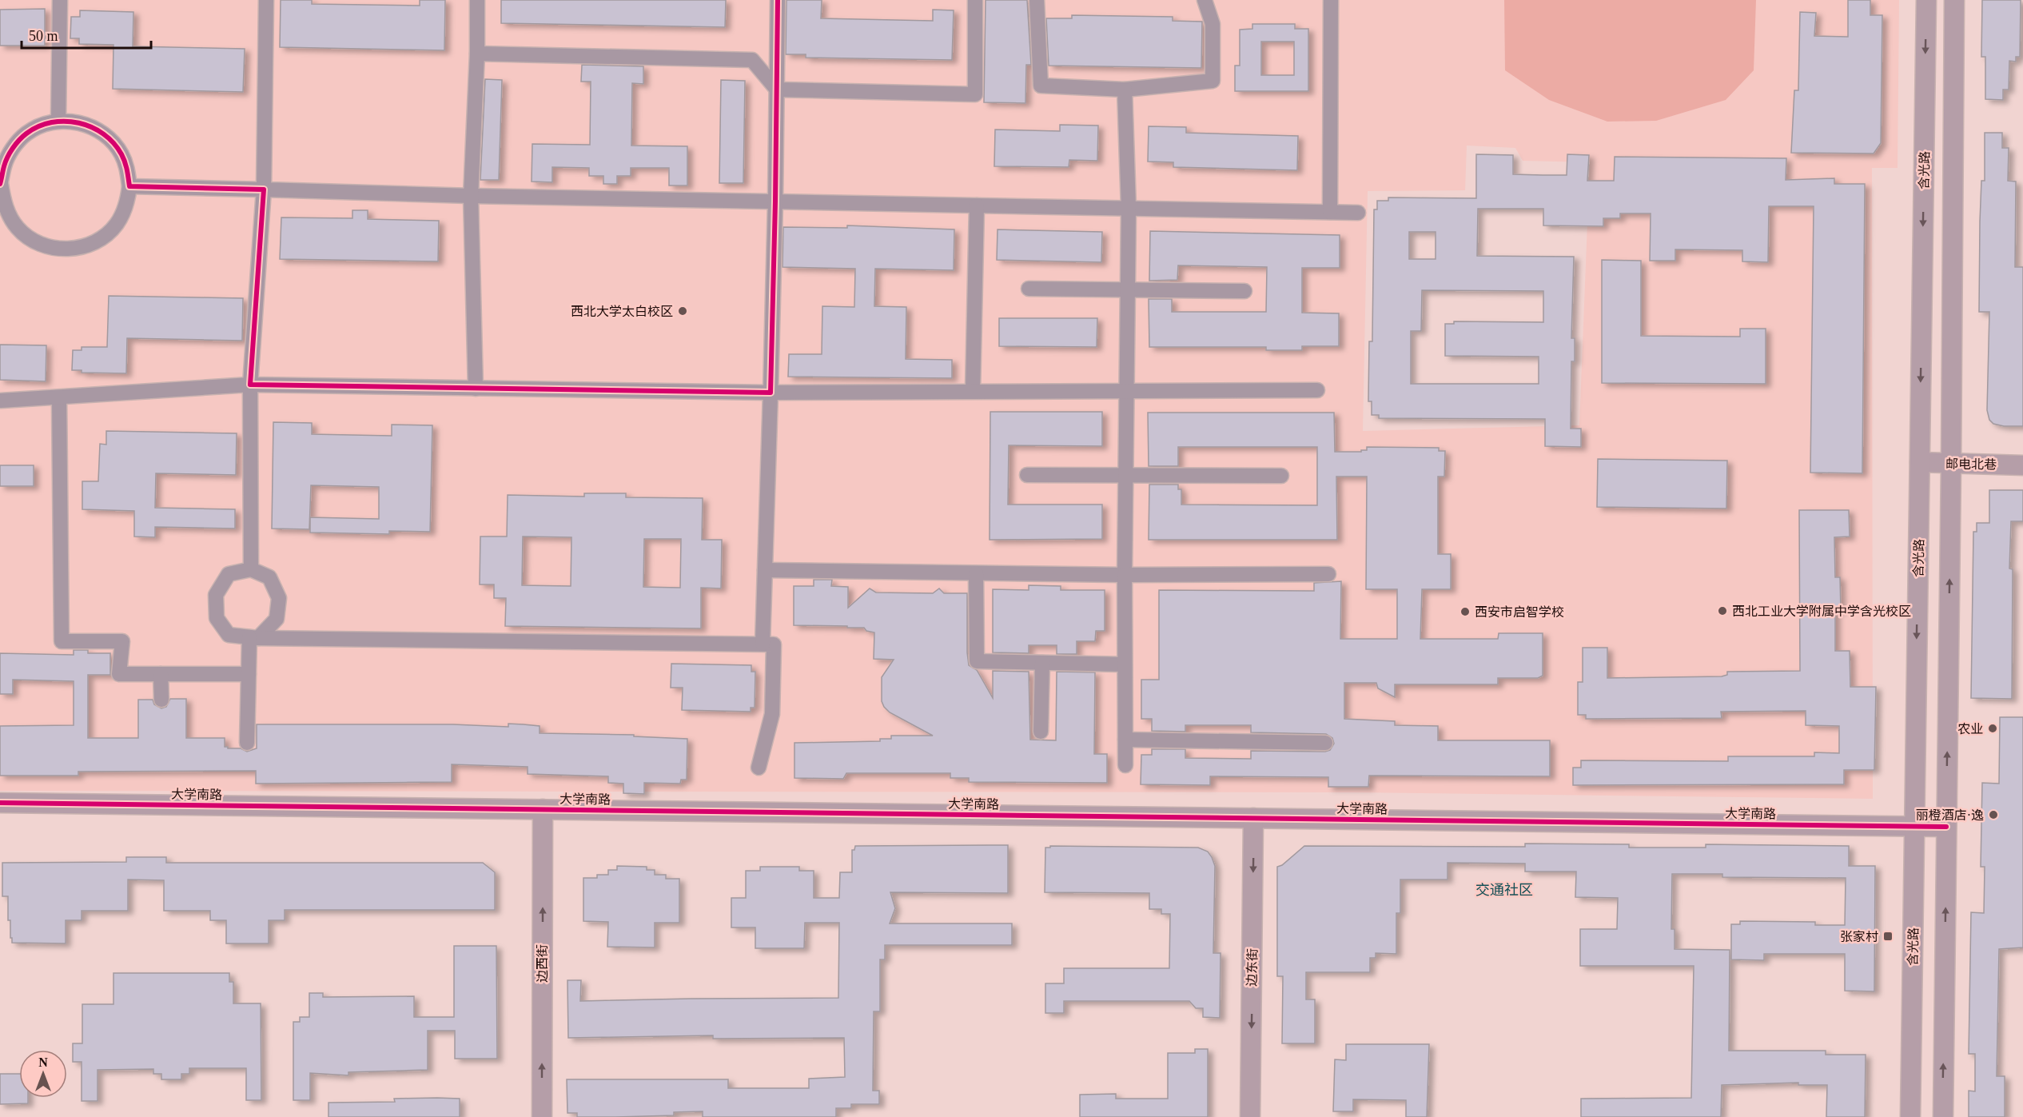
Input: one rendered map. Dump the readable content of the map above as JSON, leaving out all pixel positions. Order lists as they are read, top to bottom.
{
  "streets": {
    "street": [
      "含光路",
      "邮电北巷",
      "大学南路",
      "边西街",
      "边东街"
    ]
  },
  "crossings": [
    ["含光路", "邮电北巷"],
    ["含光路", "大学南路"],
    ["大学南路", "边西街"],
    ["大学南路", "边东街"]
  ],
  "one_way": ["边西街", "边东街"],
  "districts": ["交通社区"],
  "places": {
    "other": [
      "西北大学太白校区",
      "西北工业大学附属中学含光校区",
      "西安市启智学校",
      "农业",
      "丽橙酒店·逸"
    ],
    "transit": ["张家村"]
  },
  "scale_bar": "50 m",
  "north": "top"
}
